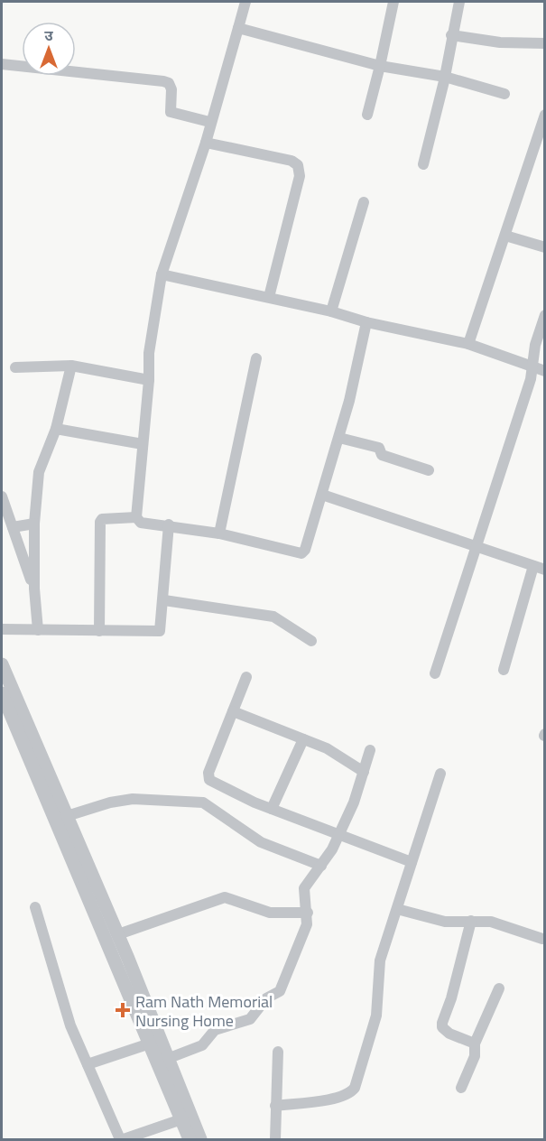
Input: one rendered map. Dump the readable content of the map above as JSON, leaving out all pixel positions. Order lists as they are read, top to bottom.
{
  "places": {
    "health": ["Ram Nath Memorial Nursing Home"]
  },
  "north": "top"
}
